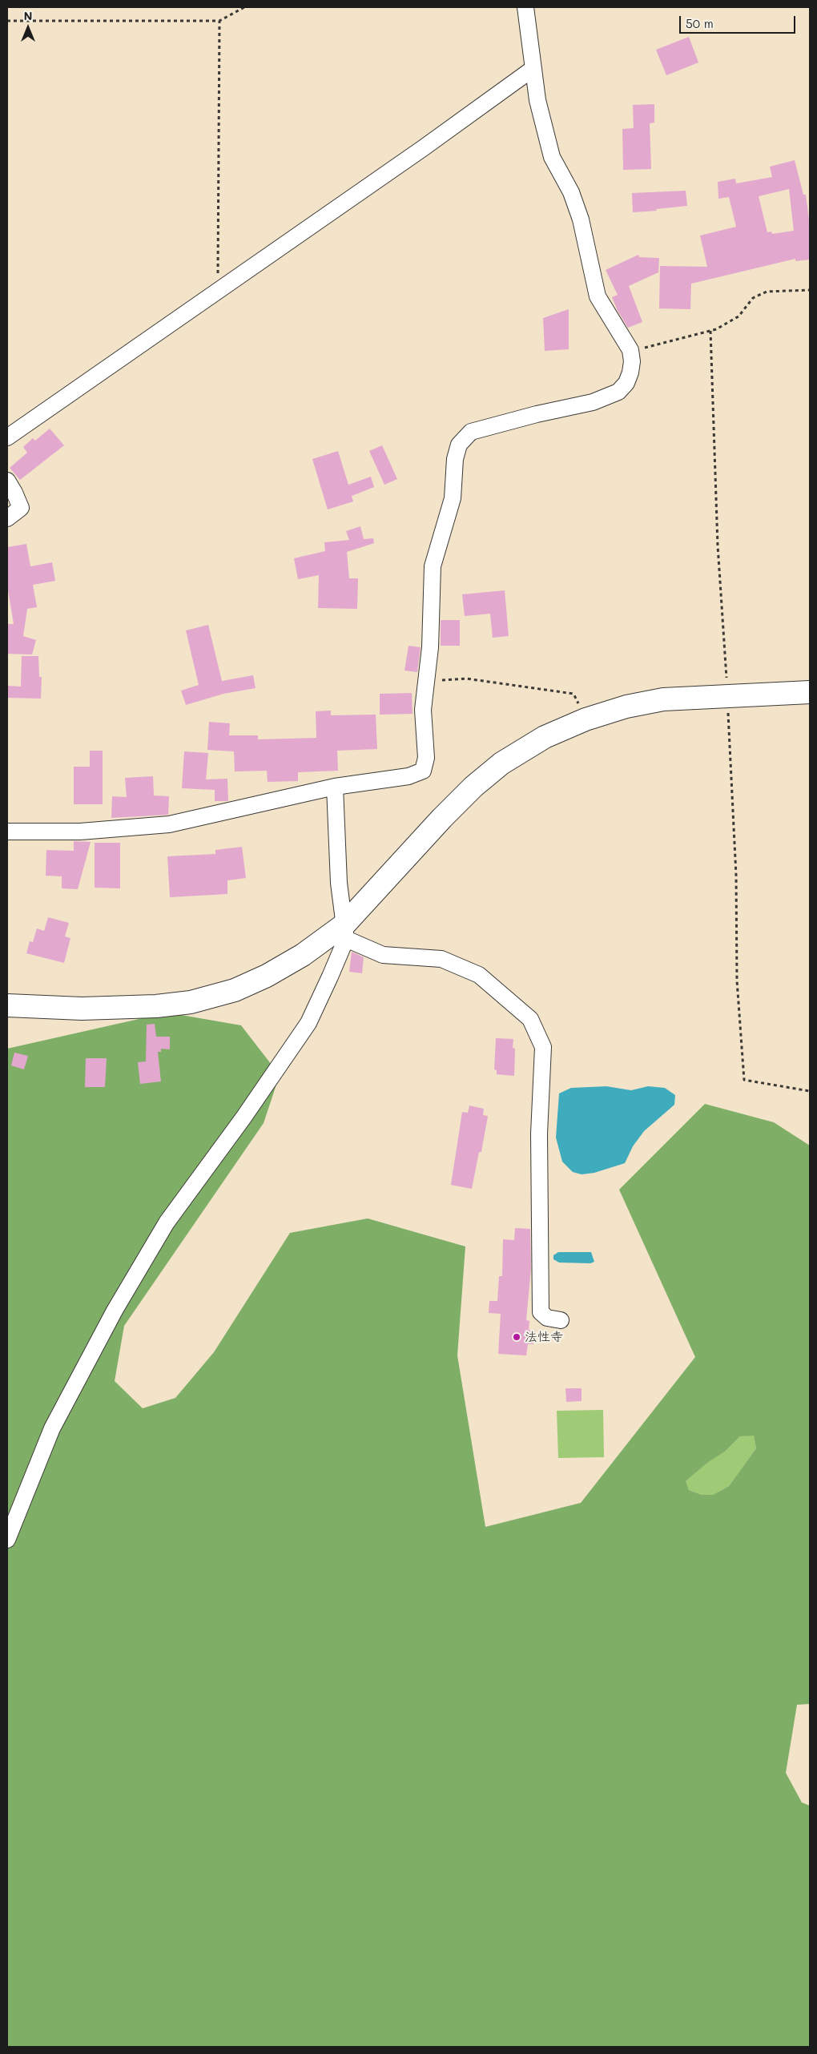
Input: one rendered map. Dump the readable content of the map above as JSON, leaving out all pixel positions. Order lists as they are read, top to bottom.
{
  "places": ["法性寺"],
  "scale_bar": "50 m",
  "north": "top"
}
